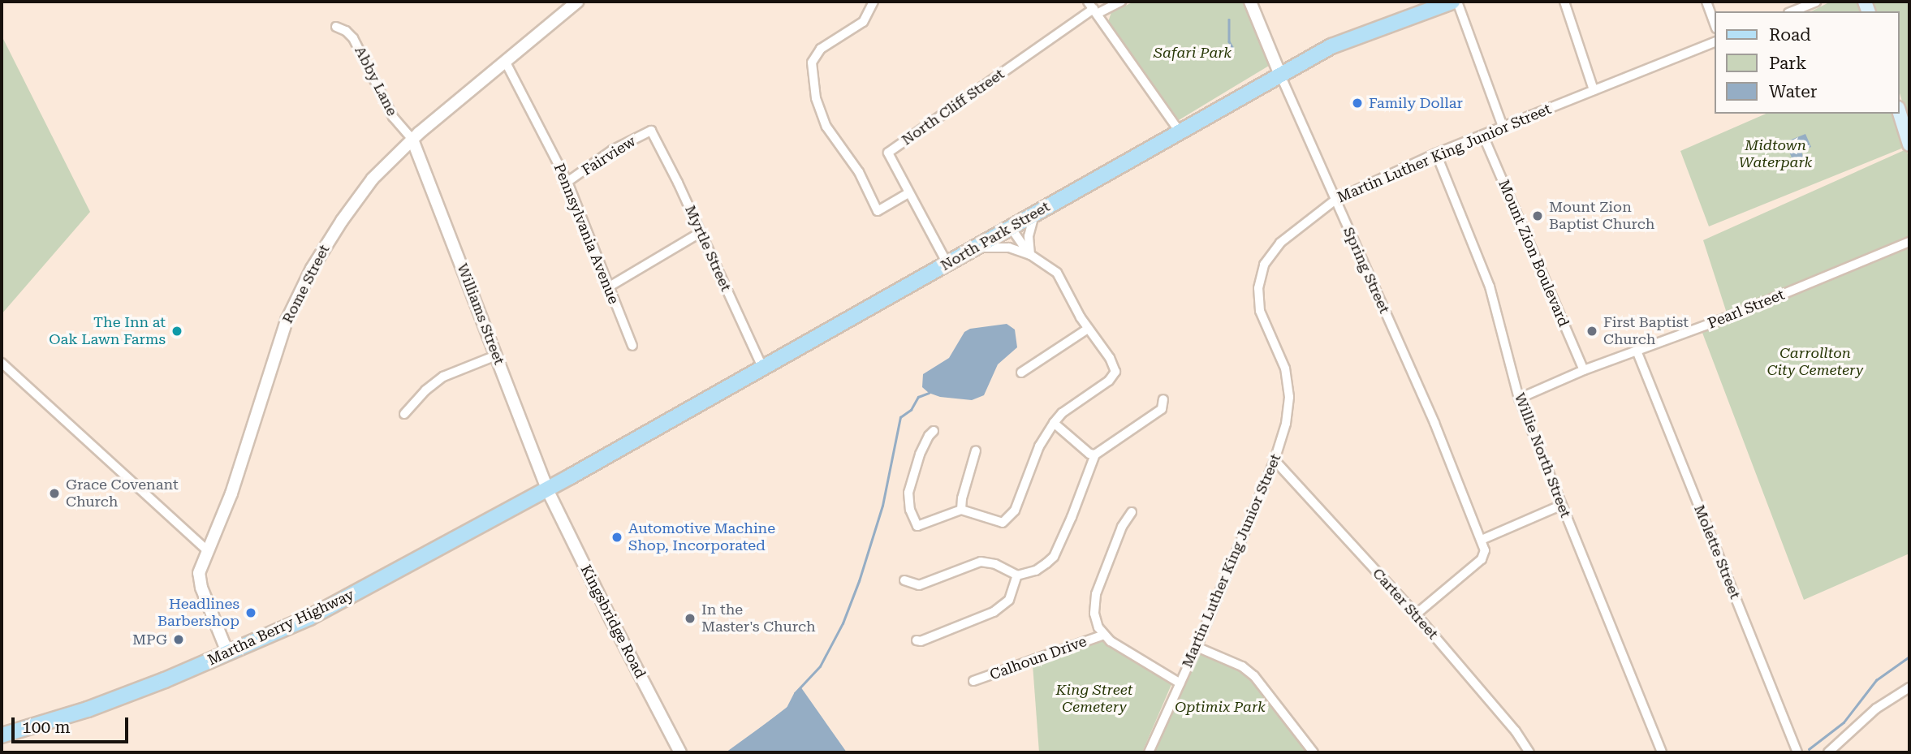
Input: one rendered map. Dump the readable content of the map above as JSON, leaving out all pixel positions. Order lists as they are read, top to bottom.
{
  "streets": {
    "main road": ["North Park Street", "Martha Berry Highway"],
    "street": [
      "Abby Lane",
      "North Cliff Street",
      "Martin Luther King Junior Street",
      "Fairview",
      "Pennsylvania Avenue",
      "Myrtle Street",
      "Mount Zion Boulevard",
      "Spring Street",
      "Rome Street",
      "Pearl Street",
      "Williams Street",
      "Willie North Street",
      "Molette Street",
      "Carter Street",
      "Kingsbridge Road",
      "Calhoun Drive"
    ]
  },
  "crossings": [
    ["Abby Lane", "Rome Street"],
    ["Abby Lane", "Williams Street"],
    ["North Cliff Street", "North Park Street"],
    ["Martin Luther King Junior Street", "Mount Zion Boulevard"],
    ["Martin Luther King Junior Street", "Spring Street"],
    ["Martin Luther King Junior Street", "Willie North Street"],
    ["Martin Luther King Junior Street", "Carter Street"],
    ["Fairview", "Pennsylvania Avenue"],
    ["Fairview", "Myrtle Street"],
    ["Pennsylvania Avenue", "Rome Street"],
    ["North Park Street", "Myrtle Street"],
    ["North Park Street", "Spring Street"],
    ["North Park Street", "Williams Street"],
    ["North Park Street", "Kingsbridge Road"],
    ["North Park Street", "Martha Berry Highway"],
    ["Mount Zion Boulevard", "Pearl Street"],
    ["Rome Street", "Williams Street"],
    ["Rome Street", "Martha Berry Highway"],
    ["Pearl Street", "Willie North Street"],
    ["Pearl Street", "Molette Street"],
    ["Williams Street", "Kingsbridge Road"],
    ["Williams Street", "Martha Berry Highway"],
    ["Kingsbridge Road", "Martha Berry Highway"]
  ],
  "parks": [
    "Safari Park",
    "Midtown Waterpark",
    "Carrollton City Cemetery",
    "King Street Cemetery",
    "Optimix Park"
  ],
  "places": [
    "Family Dollar",
    "Mount Zion Baptist Church",
    "The Inn at Oak Lawn Farms",
    "First Baptist Church",
    "Grace Covenant Church",
    "Automotive Machine Shop, Incorporated",
    "Headlines Barbershop",
    "In the Master's Church",
    "MPG"
  ],
  "legend": ["Road", "Park", "Water"],
  "scale_bar": "100 m"
}
